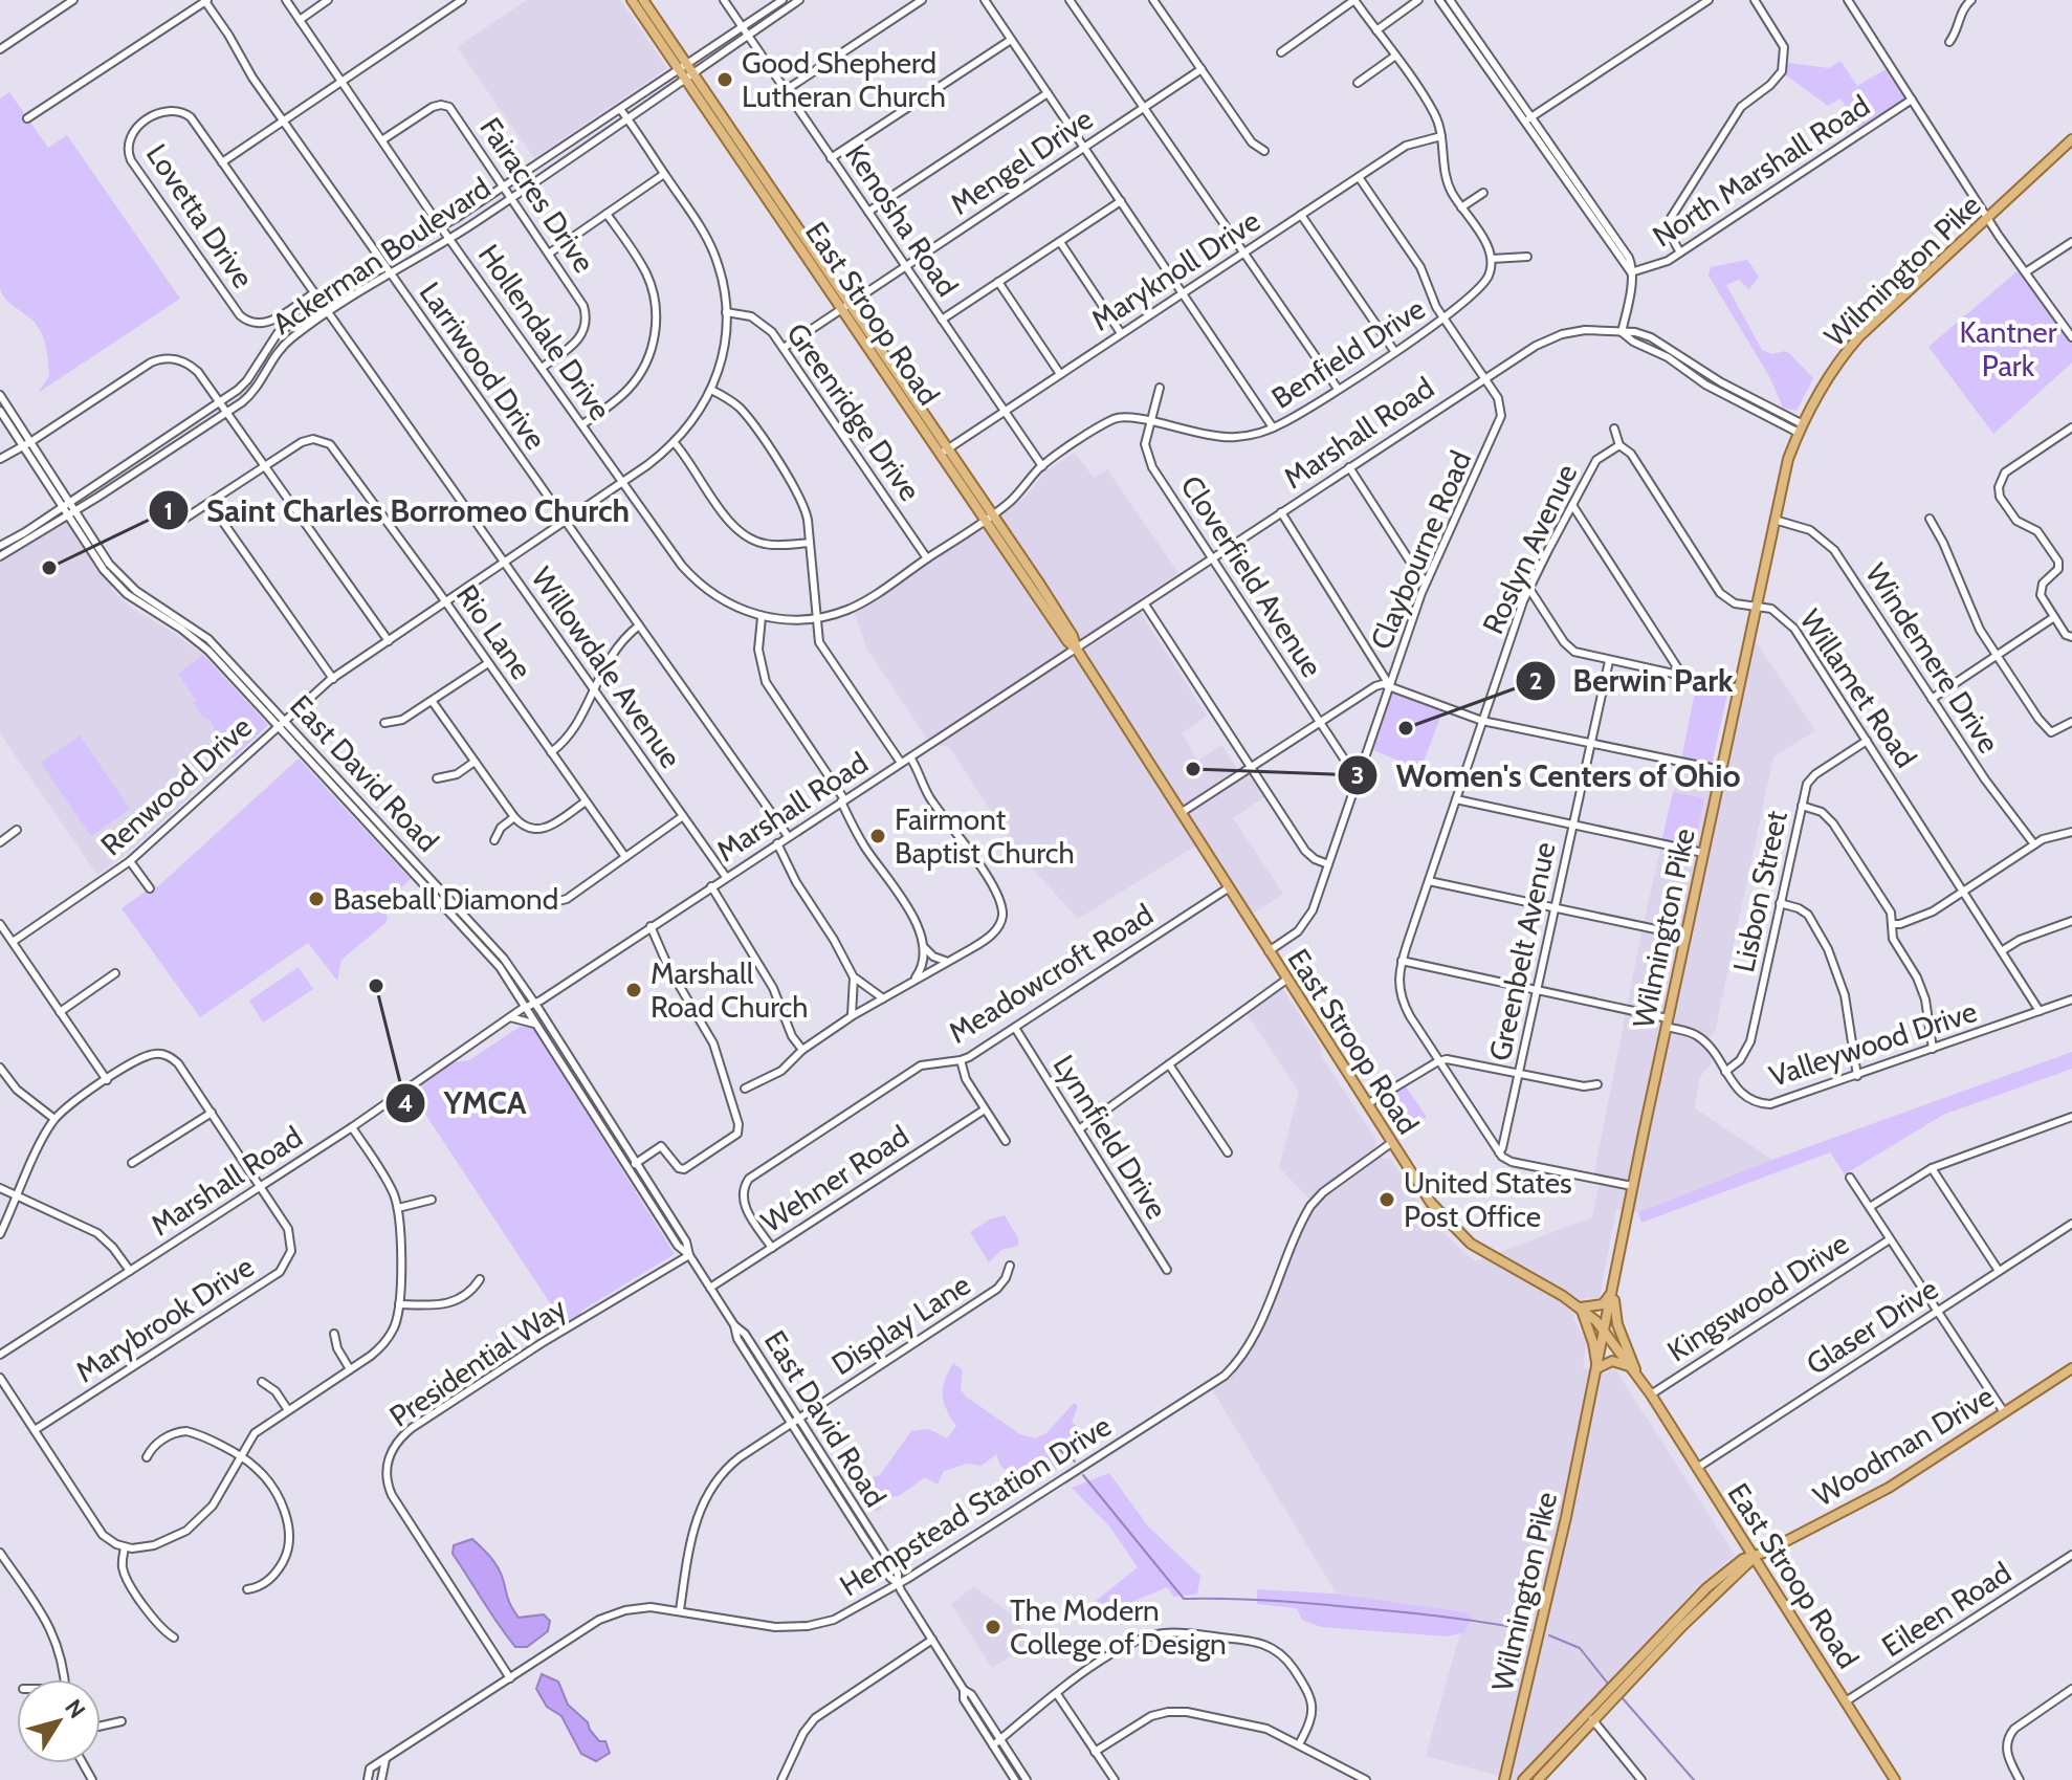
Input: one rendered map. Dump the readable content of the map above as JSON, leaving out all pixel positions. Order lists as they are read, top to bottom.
{
  "streets": {
    "main road": ["Wilmington Pike", "East Stroop Road", "Woodman Drive"],
    "street": [
      "Mengel Drive",
      "North Marshall Road",
      "Fairacres Drive",
      "Lovetta Drive",
      "Kenosha Road",
      "Ackerman Boulevard",
      "Maryknoll Drive",
      "Hollendale Drive",
      "Benfield Drive",
      "Larriwood Drive",
      "Greenridge Drive",
      "Marshall Road",
      "Roslyn Avenue",
      "Claybourne Road",
      "Cloverfield Avenue",
      "Rio Lane",
      "Windemere Drive",
      "Willowdale Avenue",
      "Willamet Road",
      "East David Road",
      "Renwood Drive",
      "Lisbon Street",
      "Greenbelt Avenue",
      "Meadowcroft Road",
      "Valleywood Drive",
      "Lynnfield Drive",
      "Wehner Road",
      "Kingswood Drive",
      "Marybrook Drive",
      "Display Lane",
      "Glaser Drive",
      "Presidential Way",
      "Hempstead Station Drive",
      "Eileen Road"
    ]
  },
  "crossings": [
    ["Mengel Drive", "Kenosha Road"],
    ["Mengel Drive", "East Stroop Road"],
    ["Mengel Drive", "Greenridge Drive"],
    ["Fairacres Drive", "Ackerman Boulevard"],
    ["Fairacres Drive", "Hollendale Drive"],
    ["Lovetta Drive", "Willowdale Avenue"],
    ["Kenosha Road", "Ackerman Boulevard"],
    ["Kenosha Road", "Maryknoll Drive"],
    ["Kenosha Road", "Benfield Drive"],
    ["Ackerman Boulevard", "East Stroop Road"],
    ["Ackerman Boulevard", "Hollendale Drive"],
    ["Ackerman Boulevard", "Larriwood Drive"],
    ["Ackerman Boulevard", "Willowdale Avenue"],
    ["Ackerman Boulevard", "East David Road"],
    ["Ackerman Boulevard", "Renwood Drive"],
    ["Maryknoll Drive", "East Stroop Road"],
    ["Maryknoll Drive", "Claybourne Road"],
    ["Wilmington Pike", "East Stroop Road"],
    ["Wilmington Pike", "Marshall Road"],
    ["Wilmington Pike", "Windemere Drive"],
    ["Wilmington Pike", "Willamet Road"],
    ["Wilmington Pike", "Valleywood Drive"],
    ["East Stroop Road", "Benfield Drive"],
    ["East Stroop Road", "Marshall Road"],
    ["East Stroop Road", "Claybourne Road"],
    ["East Stroop Road", "Meadowcroft Road"],
    ["East Stroop Road", "Kingswood Drive"],
    ["East Stroop Road", "Glaser Drive"],
    ["East Stroop Road", "Woodman Drive"],
    ["East Stroop Road", "Hempstead Station Drive"],
    ["East Stroop Road", "Eileen Road"],
    ["Hollendale Drive", "Benfield Drive"],
    ["Hollendale Drive", "Renwood Drive"],
    ["Benfield Drive", "Greenridge Drive"],
    ["Benfield Drive", "Claybourne Road"],
    ["Benfield Drive", "Cloverfield Avenue"],
    ["Larriwood Drive", "Marshall Road"],
    ["Larriwood Drive", "Renwood Drive"],
    ["Greenridge Drive", "Renwood Drive"],
    ["Marshall Road", "Claybourne Road"],
    ["Marshall Road", "Cloverfield Avenue"],
    ["Marshall Road", "Willowdale Avenue"],
    ["Marshall Road", "East David Road"],
    ["Marshall Road", "Marybrook Drive"],
    ["Roslyn Avenue", "Willamet Road"],
    ["Roslyn Avenue", "Greenbelt Avenue"],
    ["Roslyn Avenue", "Valleywood Drive"],
    ["Claybourne Road", "Cloverfield Avenue"],
    ["Rio Lane", "Renwood Drive"],
    ["Willowdale Avenue", "Renwood Drive"],
    ["Willamet Road", "Lisbon Street"],
    ["Willamet Road", "Valleywood Drive"],
    ["East David Road", "Renwood Drive"],
    ["East David Road", "Wehner Road"],
    ["East David Road", "Display Lane"],
    ["East David Road", "Presidential Way"],
    ["East David Road", "Hempstead Station Drive"],
    ["Lisbon Street", "Valleywood Drive"],
    ["Greenbelt Avenue", "Valleywood Drive"],
    ["Meadowcroft Road", "Lynnfield Drive"],
    ["Meadowcroft Road", "Wehner Road"],
    ["Display Lane", "Hempstead Station Drive"],
    ["Presidential Way", "Hempstead Station Drive"]
  ],
  "parks": ["Kantner Park"],
  "places": [
    "Good Shepherd Lutheran Church",
    "Saint Charles Borromeo Church",
    "Berwin Park",
    "Women's Centers of Ohio",
    "Fairmont Baptist Church",
    "Baseball Diamond",
    "YMCA",
    "Marshall Road Church",
    "United States Post Office",
    "The Modern College of Design"
  ],
  "north": "top right"
}
